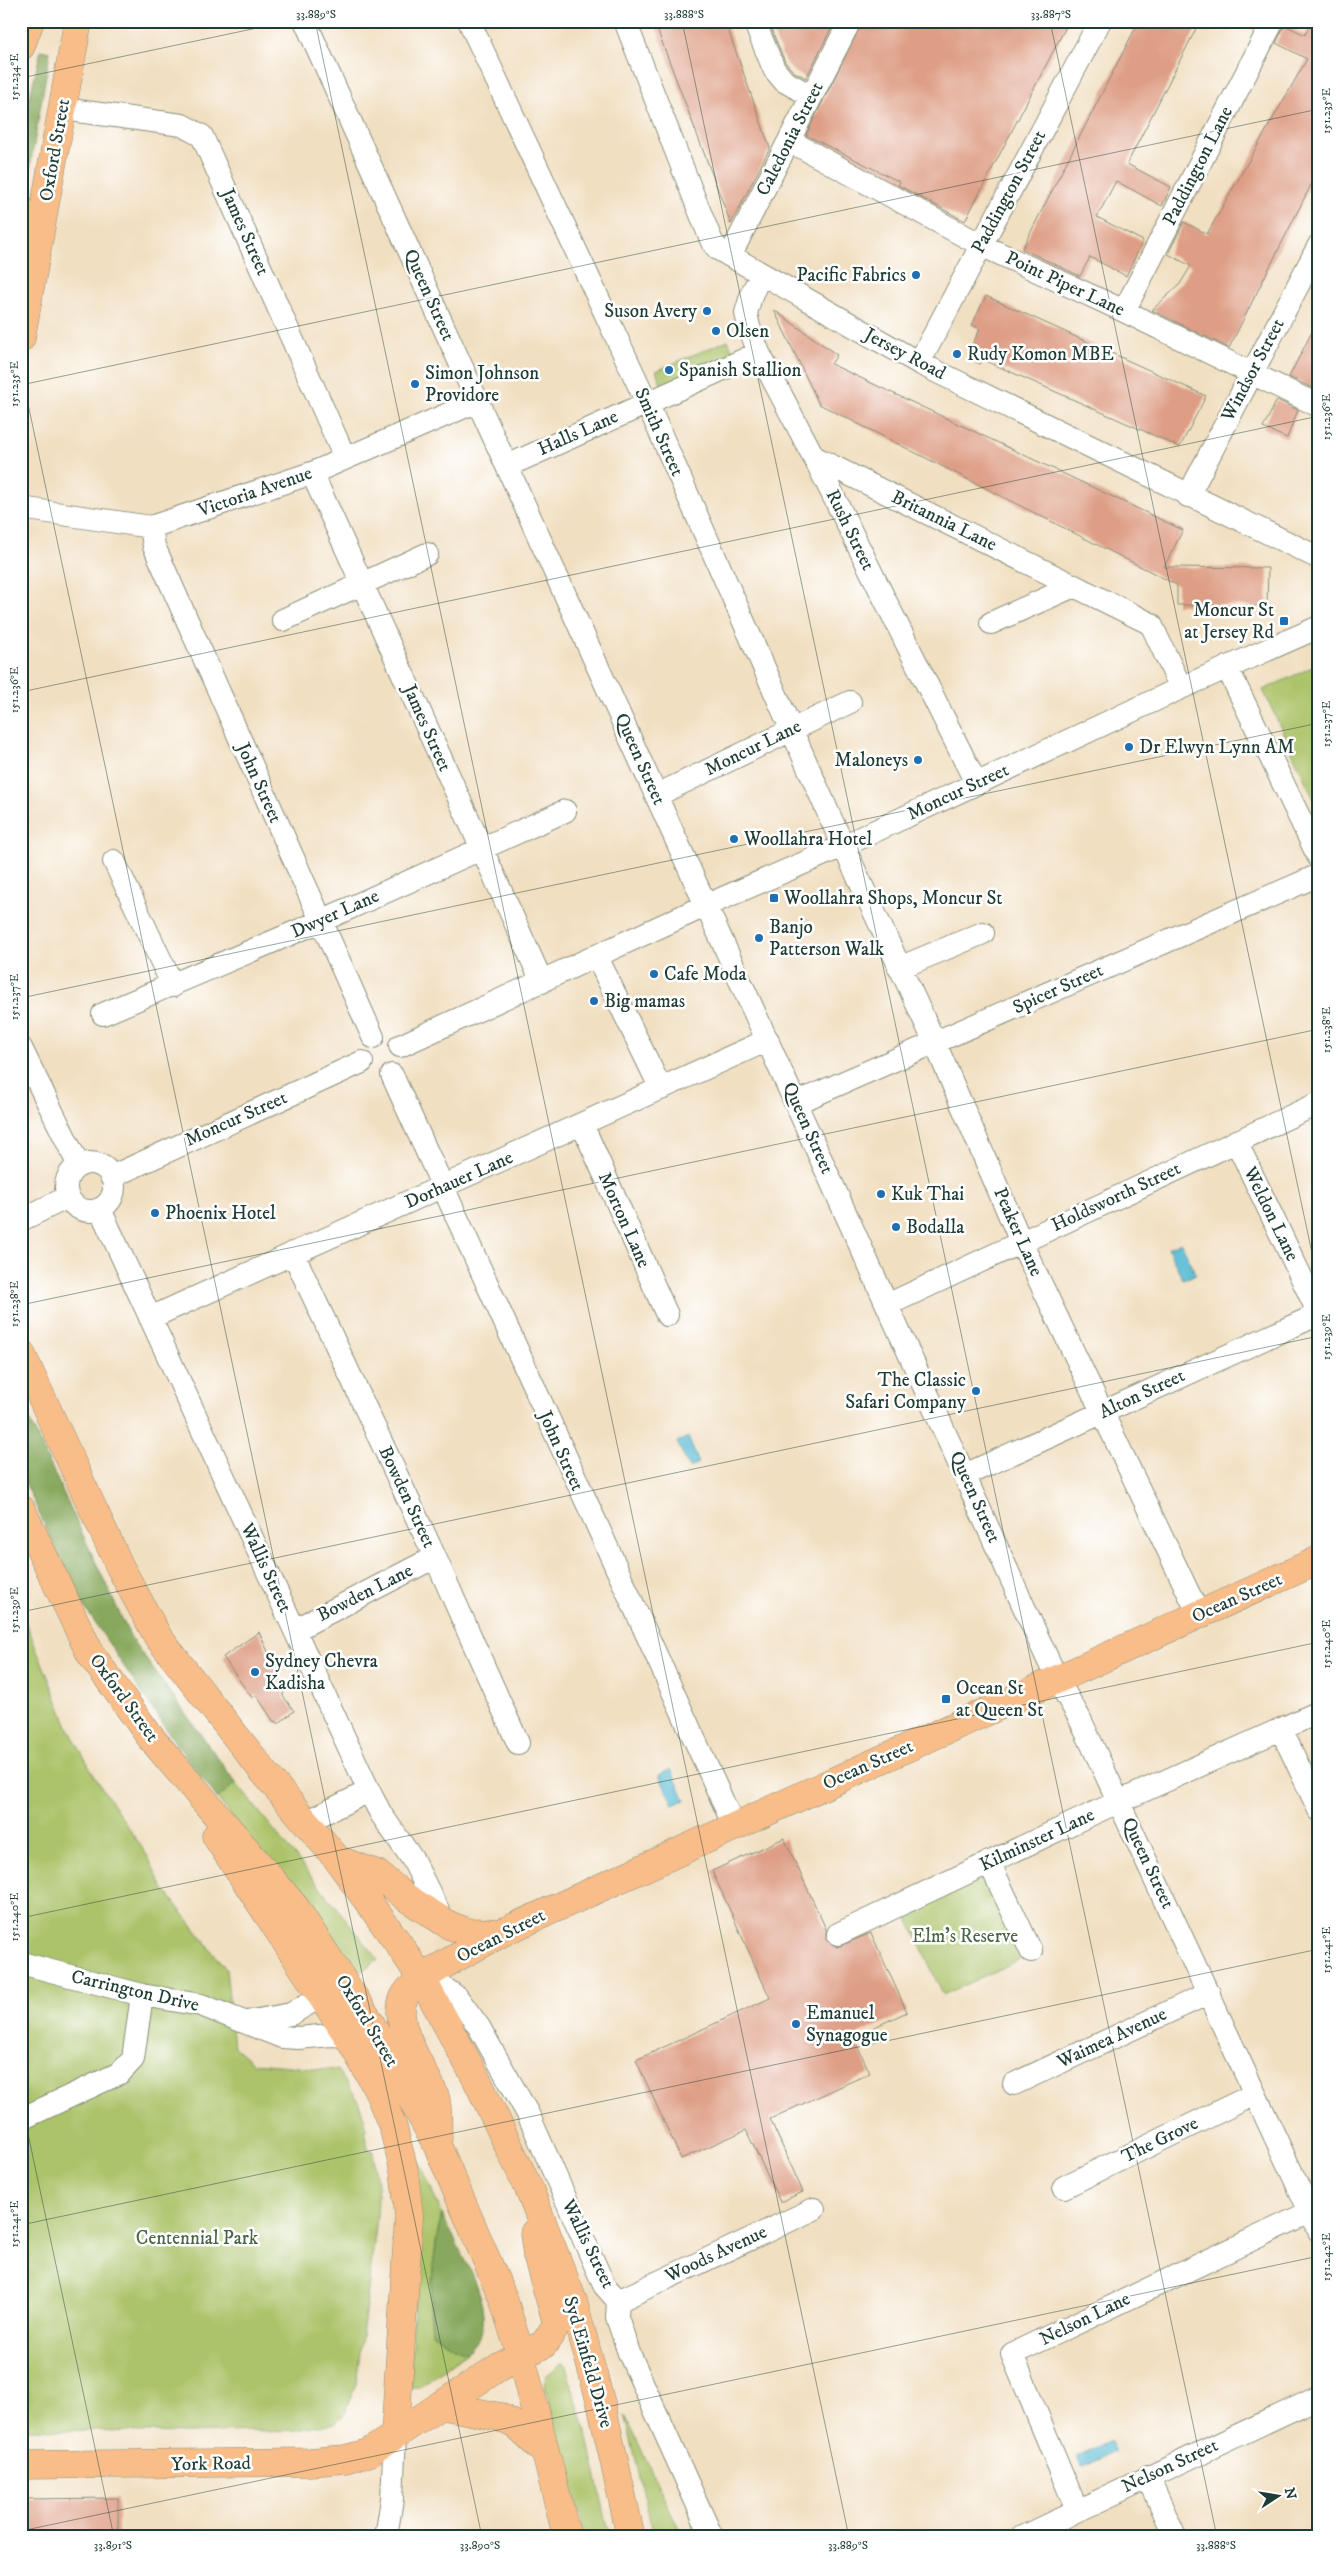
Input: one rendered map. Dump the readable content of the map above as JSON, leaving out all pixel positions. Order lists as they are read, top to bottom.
{
  "streets": {
    "main road": [
      "Oxford Street",
      "Ocean Street",
      "Syd Einfeld Drive",
      "York Road"
    ],
    "street": [
      "Caledonia Street",
      "Paddington Lane",
      "Paddington Street",
      "James Street",
      "Point Piper Lane",
      "Queen Street",
      "Jersey Road",
      "Windsor Street",
      "Smith Street",
      "Halls Lane",
      "Victoria Avenue",
      "Britannia Lane",
      "Rush Street",
      "Moncur Lane",
      "John Street",
      "Moncur Street",
      "Dwyer Lane",
      "Spicer Street",
      "Dorhauer Lane",
      "Holdsworth Street",
      "Weldon Lane",
      "Morton Lane",
      "Peaker Lane",
      "Alton Street",
      "Bowden Street",
      "Wallis Street",
      "Bowden Lane",
      "Kilminster Lane",
      "Carrington Drive",
      "Waimea Avenue",
      "The Grove",
      "Woods Avenue",
      "Nelson Lane",
      "Nelson Street"
    ]
  },
  "crossings": [
    ["Caledonia Street", "Point Piper Lane"],
    ["Caledonia Street", "Jersey Road"],
    ["Oxford Street", "James Street"],
    ["Oxford Street", "Ocean Street"],
    ["Paddington Lane", "Point Piper Lane"],
    ["Paddington Street", "Point Piper Lane"],
    ["Paddington Street", "Jersey Road"],
    ["James Street", "Victoria Avenue"],
    ["James Street", "Moncur Street"],
    ["James Street", "Dwyer Lane"],
    ["Point Piper Lane", "Windsor Street"],
    ["Queen Street", "Halls Lane"],
    ["Queen Street", "Victoria Avenue"],
    ["Queen Street", "Moncur Lane"],
    ["Queen Street", "Moncur Street"],
    ["Queen Street", "Spicer Street"],
    ["Queen Street", "Dorhauer Lane"],
    ["Queen Street", "Holdsworth Street"],
    ["Queen Street", "Alton Street"],
    ["Queen Street", "Ocean Street"],
    ["Queen Street", "Kilminster Lane"],
    ["Queen Street", "Waimea Avenue"],
    ["Queen Street", "The Grove"],
    ["Queen Street", "Nelson Lane"],
    ["Jersey Road", "Windsor Street"],
    ["Jersey Road", "Rush Street"],
    ["Smith Street", "Halls Lane"],
    ["Smith Street", "Moncur Lane"],
    ["Smith Street", "Moncur Street"],
    ["Smith Street", "Peaker Lane"],
    ["Halls Lane", "Rush Street"],
    ["Victoria Avenue", "John Street"],
    ["Britannia Lane", "Rush Street"],
    ["Britannia Lane", "Moncur Street"],
    ["Rush Street", "Moncur Street"],
    ["John Street", "Moncur Street"],
    ["John Street", "Dwyer Lane"],
    ["John Street", "Dorhauer Lane"],
    ["John Street", "Ocean Street"],
    ["Moncur Street", "Peaker Lane"],
    ["Moncur Street", "Wallis Street"],
    ["Spicer Street", "Peaker Lane"],
    ["Dorhauer Lane", "Morton Lane"],
    ["Dorhauer Lane", "Bowden Street"],
    ["Dorhauer Lane", "Wallis Street"],
    ["Holdsworth Street", "Weldon Lane"],
    ["Holdsworth Street", "Peaker Lane"],
    ["Weldon Lane", "Alton Street"],
    ["Peaker Lane", "Alton Street"],
    ["Peaker Lane", "Ocean Street"],
    ["Bowden Street", "Bowden Lane"],
    ["Wallis Street", "Bowden Lane"],
    ["Wallis Street", "Ocean Street"],
    ["Wallis Street", "Woods Avenue"],
    ["Nelson Lane", "Nelson Street"]
  ],
  "parks": ["Elm's Reserve", "Centennial Park"],
  "places": {
    "other": [
      "Pacific Fabrics",
      "Suson Avery",
      "Olsen",
      "Rudy Komon MBE",
      "Spanish Stallion",
      "Simon Johnson Providore",
      "Dr Elwyn Lynn AM",
      "Maloneys",
      "Woollahra Hotel",
      "Banjo Patterson Walk",
      "Cafe Moda",
      "Big mamas",
      "Kuk Thai",
      "Phoenix Hotel",
      "Bodalla",
      "The Classic Safari Company",
      "Sydney Chevra Kadisha",
      "Emanuel Synagogue"
    ],
    "transit": ["Moncur St at Jersey Rd", "Woollahra Shops, Moncur St", "Ocean St at Queen St"]
  },
  "north": "right",
  "coordinates": [
    "33.889°S",
    "33.888°S",
    "33.887°S",
    "151.234°E",
    "151.235°E",
    "151.236°E",
    "151.237°E",
    "151.238°E",
    "151.239°E",
    "151.240°E",
    "151.241°E",
    "151.242°E",
    "33.891°S",
    "33.890°S"
  ]
}
